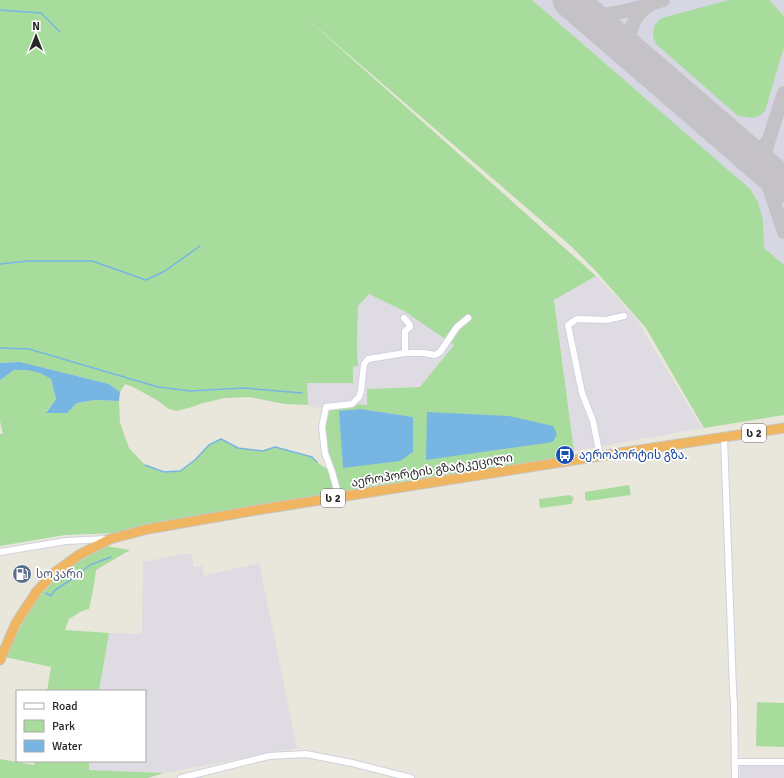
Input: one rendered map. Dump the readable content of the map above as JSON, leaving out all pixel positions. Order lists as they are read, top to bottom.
{
  "streets": {
    "highway": ["ს 2", "აეროპორტის გზატკეცილი"]
  },
  "places": {
    "bus stop": ["აეროპორტის გზა."],
    "fuel station": ["სოკარი"]
  },
  "legend": ["Road", "Park", "Water"],
  "north": "top"
}
